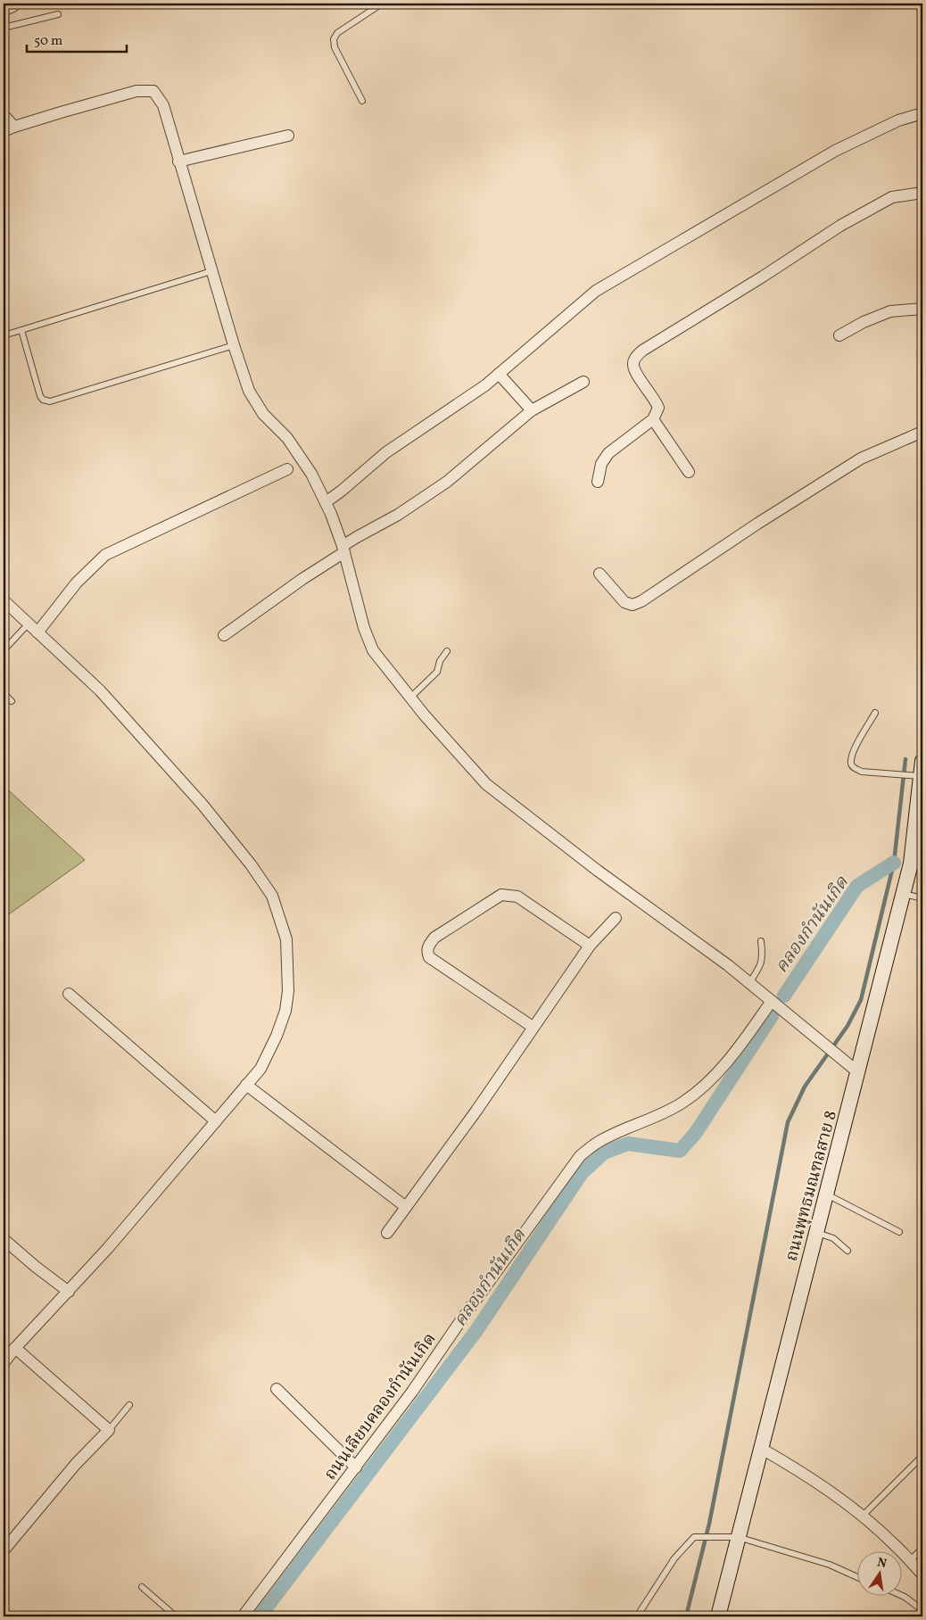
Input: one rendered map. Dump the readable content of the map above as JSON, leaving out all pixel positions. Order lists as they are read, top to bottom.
{
  "streets": {
    "street": ["ถนนพุทธมณฑลสาย 8", "ถนนเลียบคลองกำนันเกิด"]
  },
  "water": ["คลองกำนันเกิด"],
  "scale_bar": "50 m",
  "north": "top"
}
